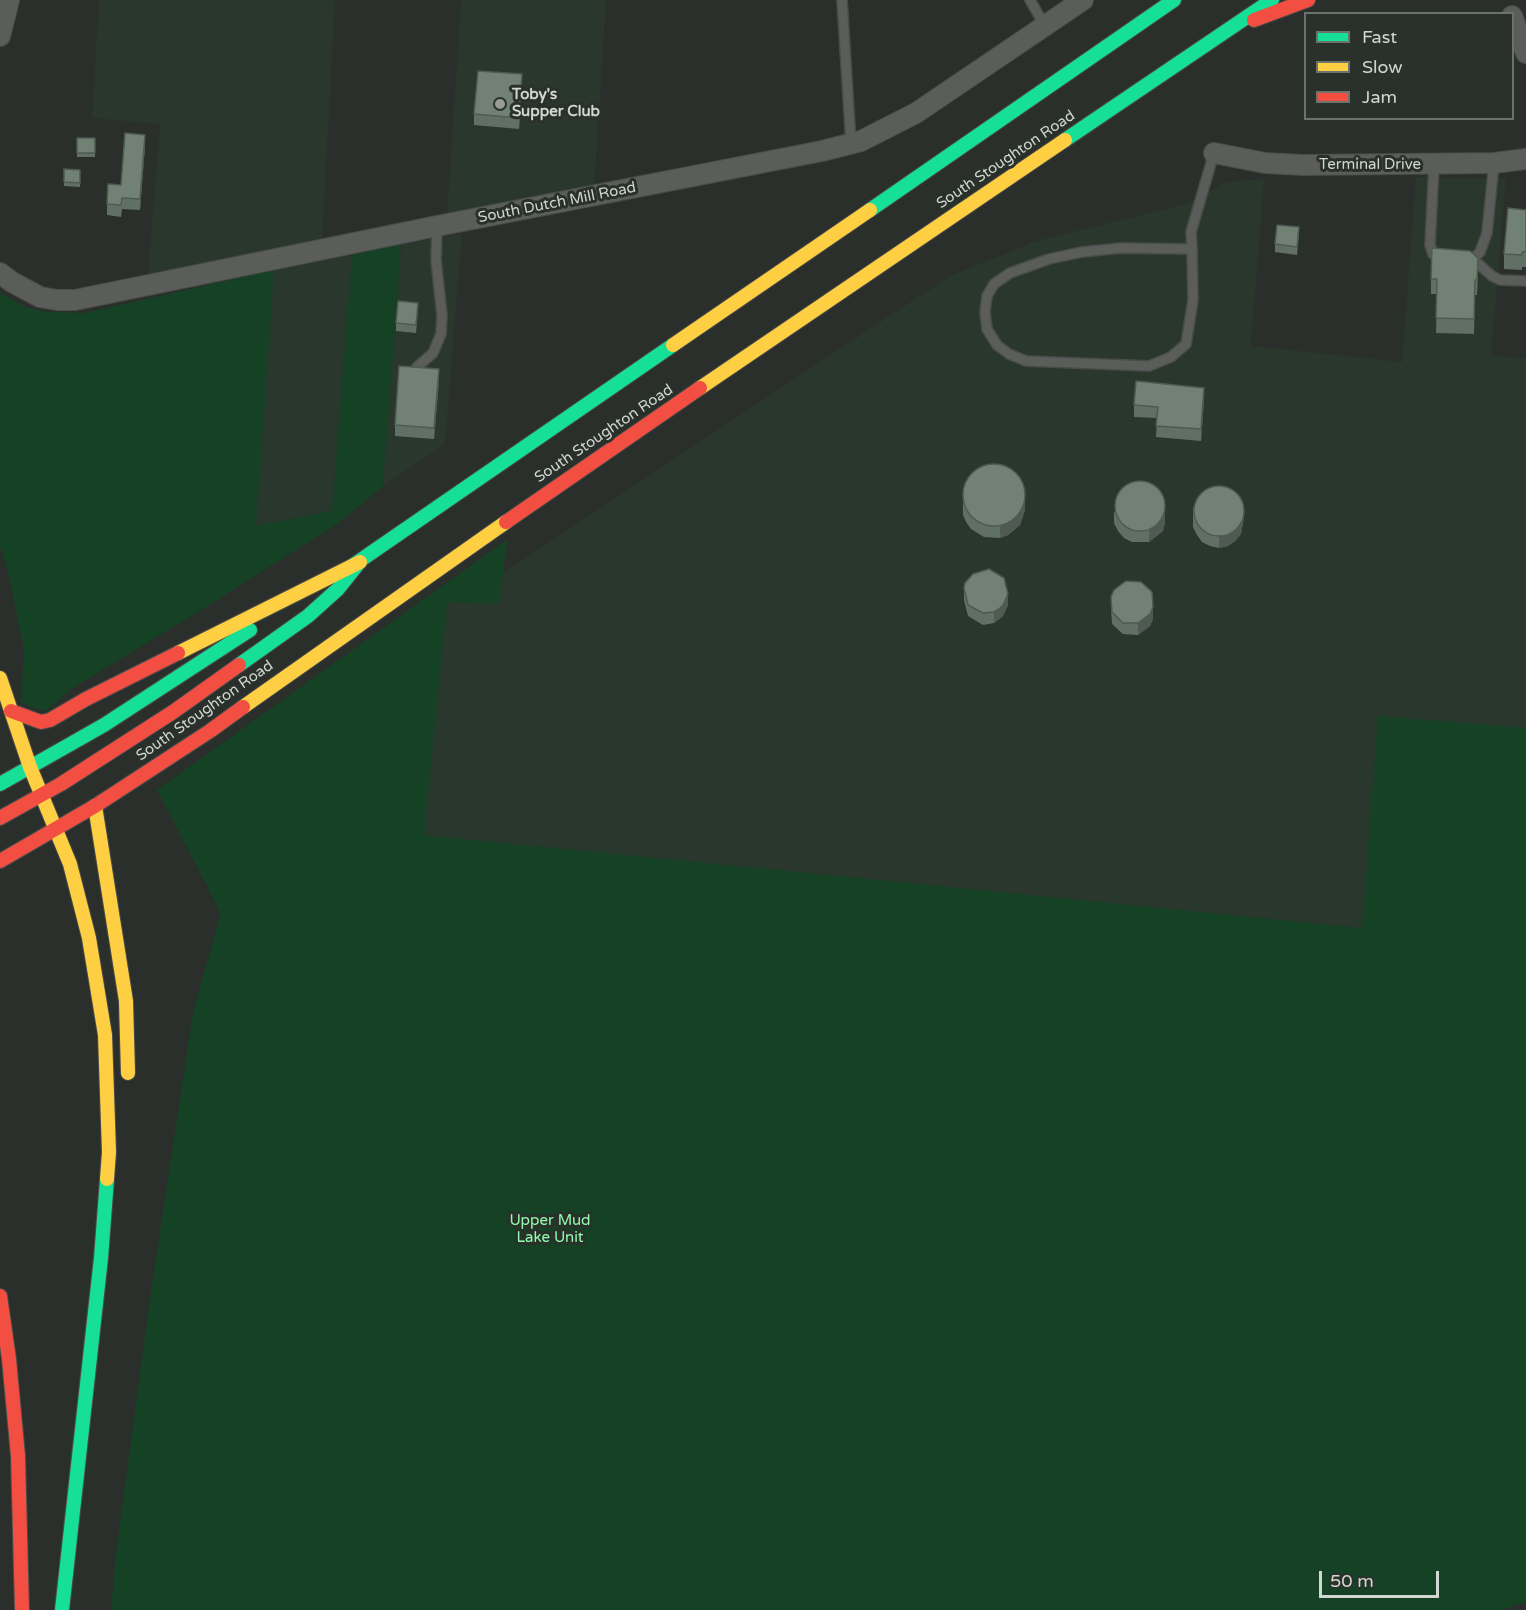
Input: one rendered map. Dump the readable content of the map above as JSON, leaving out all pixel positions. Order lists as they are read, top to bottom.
{
  "streets": {
    "main road": ["South Stoughton Road"],
    "street": ["Terminal Drive", "South Dutch Mill Road"]
  },
  "parks": ["Upper Mud Lake Unit"],
  "places": ["Toby's Supper Club"],
  "legend": ["Fast", "Slow", "Jam"],
  "scale_bar": "50 m"
}
